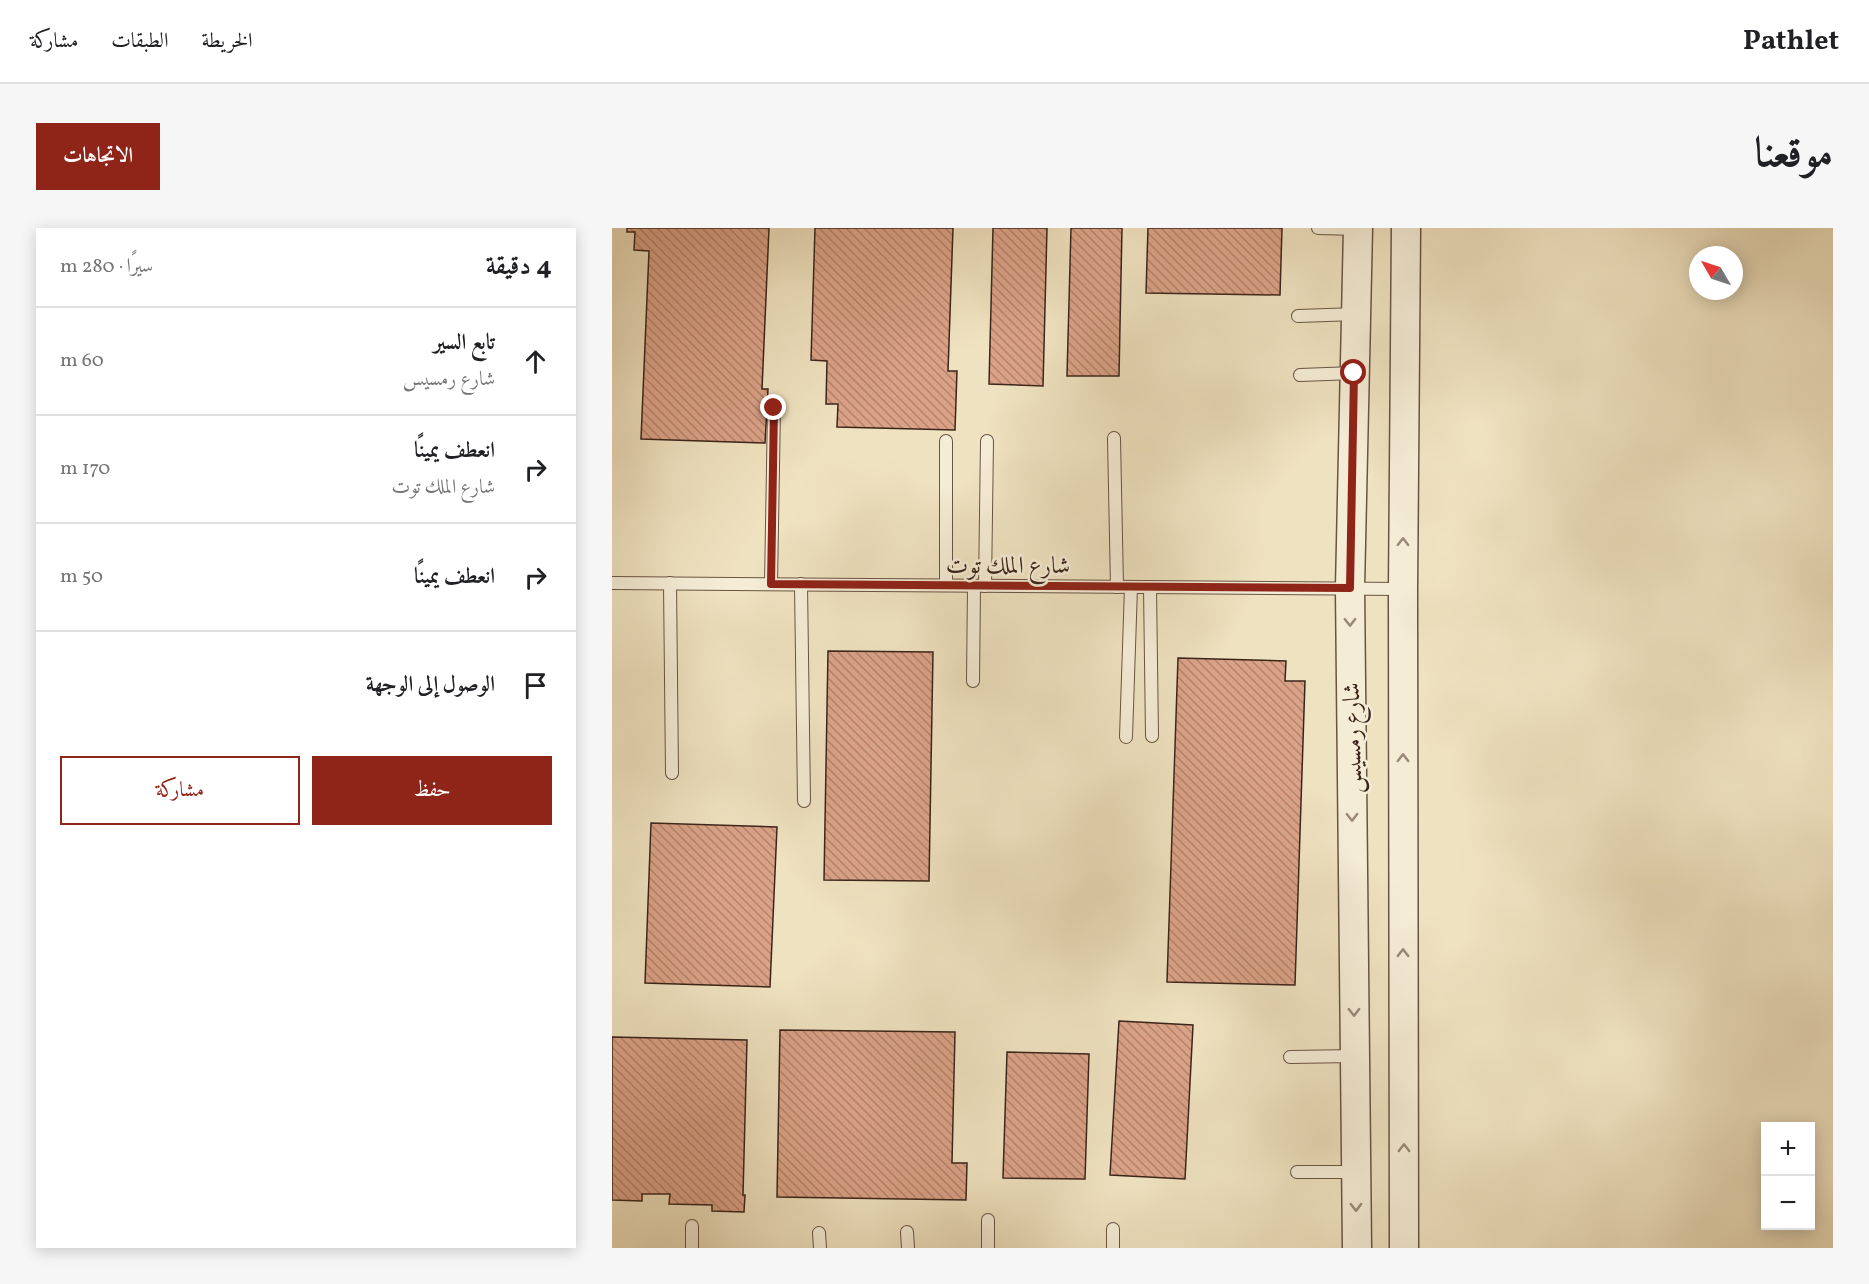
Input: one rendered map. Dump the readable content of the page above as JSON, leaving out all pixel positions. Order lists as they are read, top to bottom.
{
  "streets": {
    "street": ["شارع رمسيس"],
    "lane": ["شارع الملك توت"]
  },
  "crossings": [
    ["شارع الملك توت", "شارع رمسيس"]
  ],
  "north": "top left",
  "page": {
    "header": "Pathlet",
    "nav": ["الخريطة", "الطبقات", "مشاركة"],
    "title": "موقعنا",
    "buttons": [
      "الاتجاهات",
      ["حفظ", "مشاركة"]
    ],
    "heading": ["4 دقيقة", "سيرًا · 280 m"],
    "list": [
      ["تابع السير", "شارع رمسيس", "60 m"],
      ["انعطف يمينًا", "شارع الملك توت", "170 m"],
      ["انعطف يمينًا", "50 m"],
      "الوصول إلى الوجهة"
    ],
    "map_buttons": ["+", "−"]
  }
}
